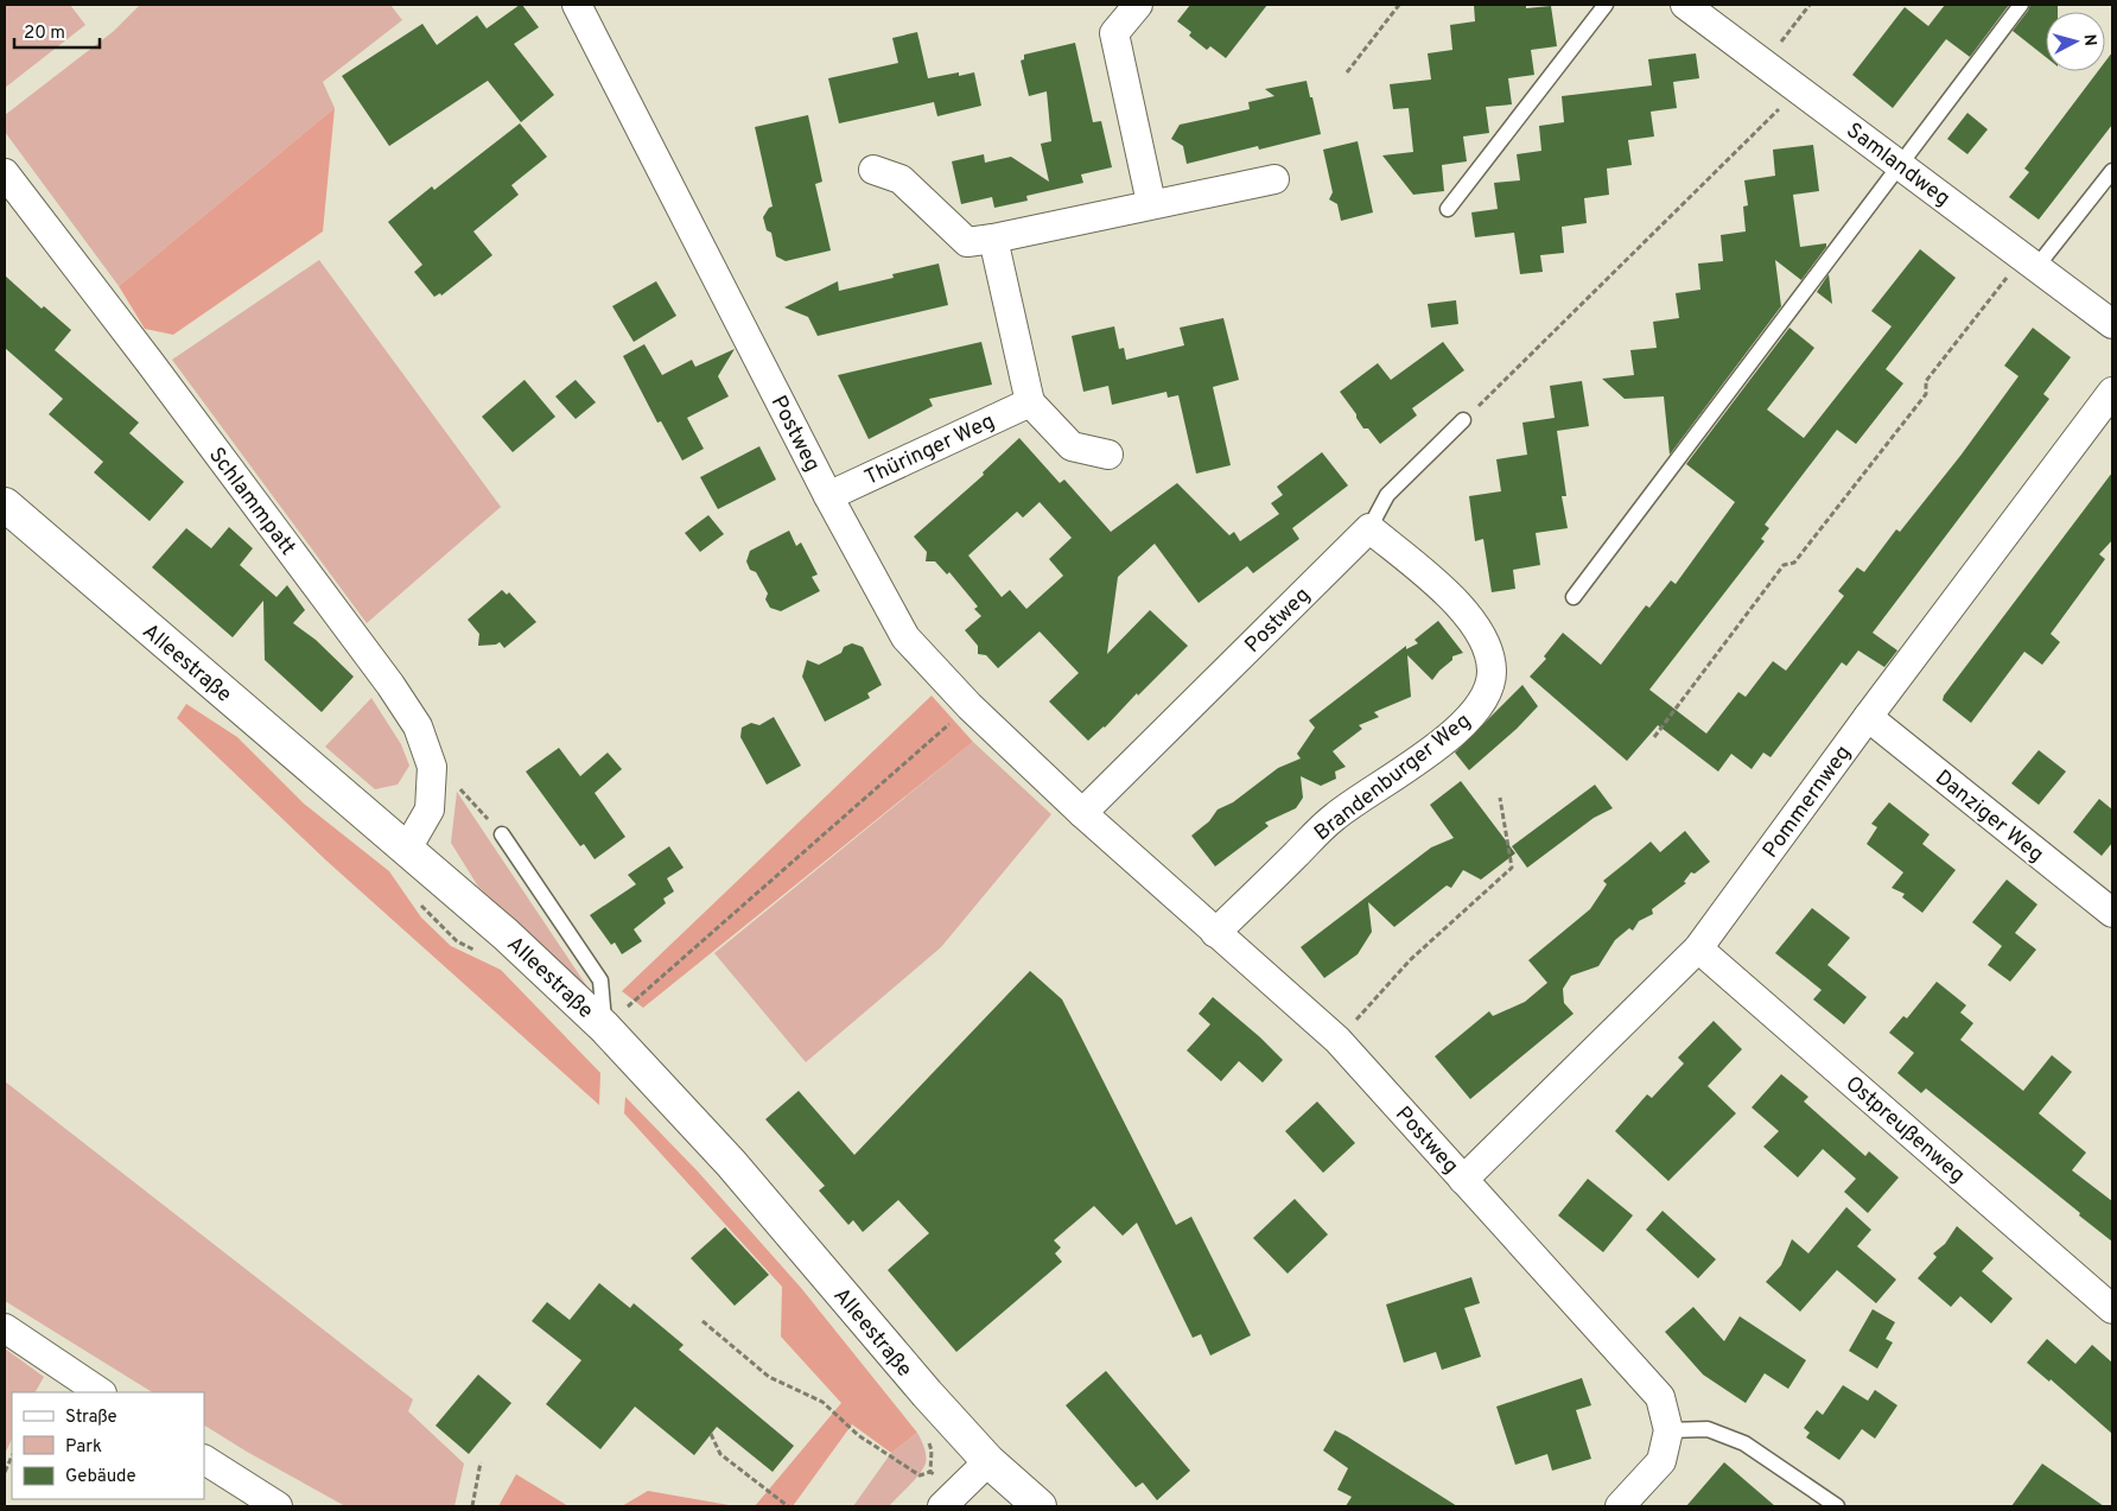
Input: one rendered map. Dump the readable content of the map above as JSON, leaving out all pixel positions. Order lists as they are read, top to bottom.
{
  "streets": {
    "street": [
      "Samlandweg",
      "Postweg",
      "Thüringer Weg",
      "Schlammpatt",
      "Alleestraße",
      "Brandenburger Weg",
      "Pommernweg",
      "Danziger Weg",
      "Ostpreußenweg"
    ]
  },
  "crossings": [
    ["Postweg", "Thüringer Weg"],
    ["Postweg", "Brandenburger Weg"],
    ["Postweg", "Pommernweg"],
    ["Schlammpatt", "Alleestraße"],
    ["Pommernweg", "Danziger Weg"],
    ["Pommernweg", "Ostpreußenweg"]
  ],
  "legend": ["Straße", "Park", "Gebäude"],
  "scale_bar": "20 m",
  "north": "right"
}
